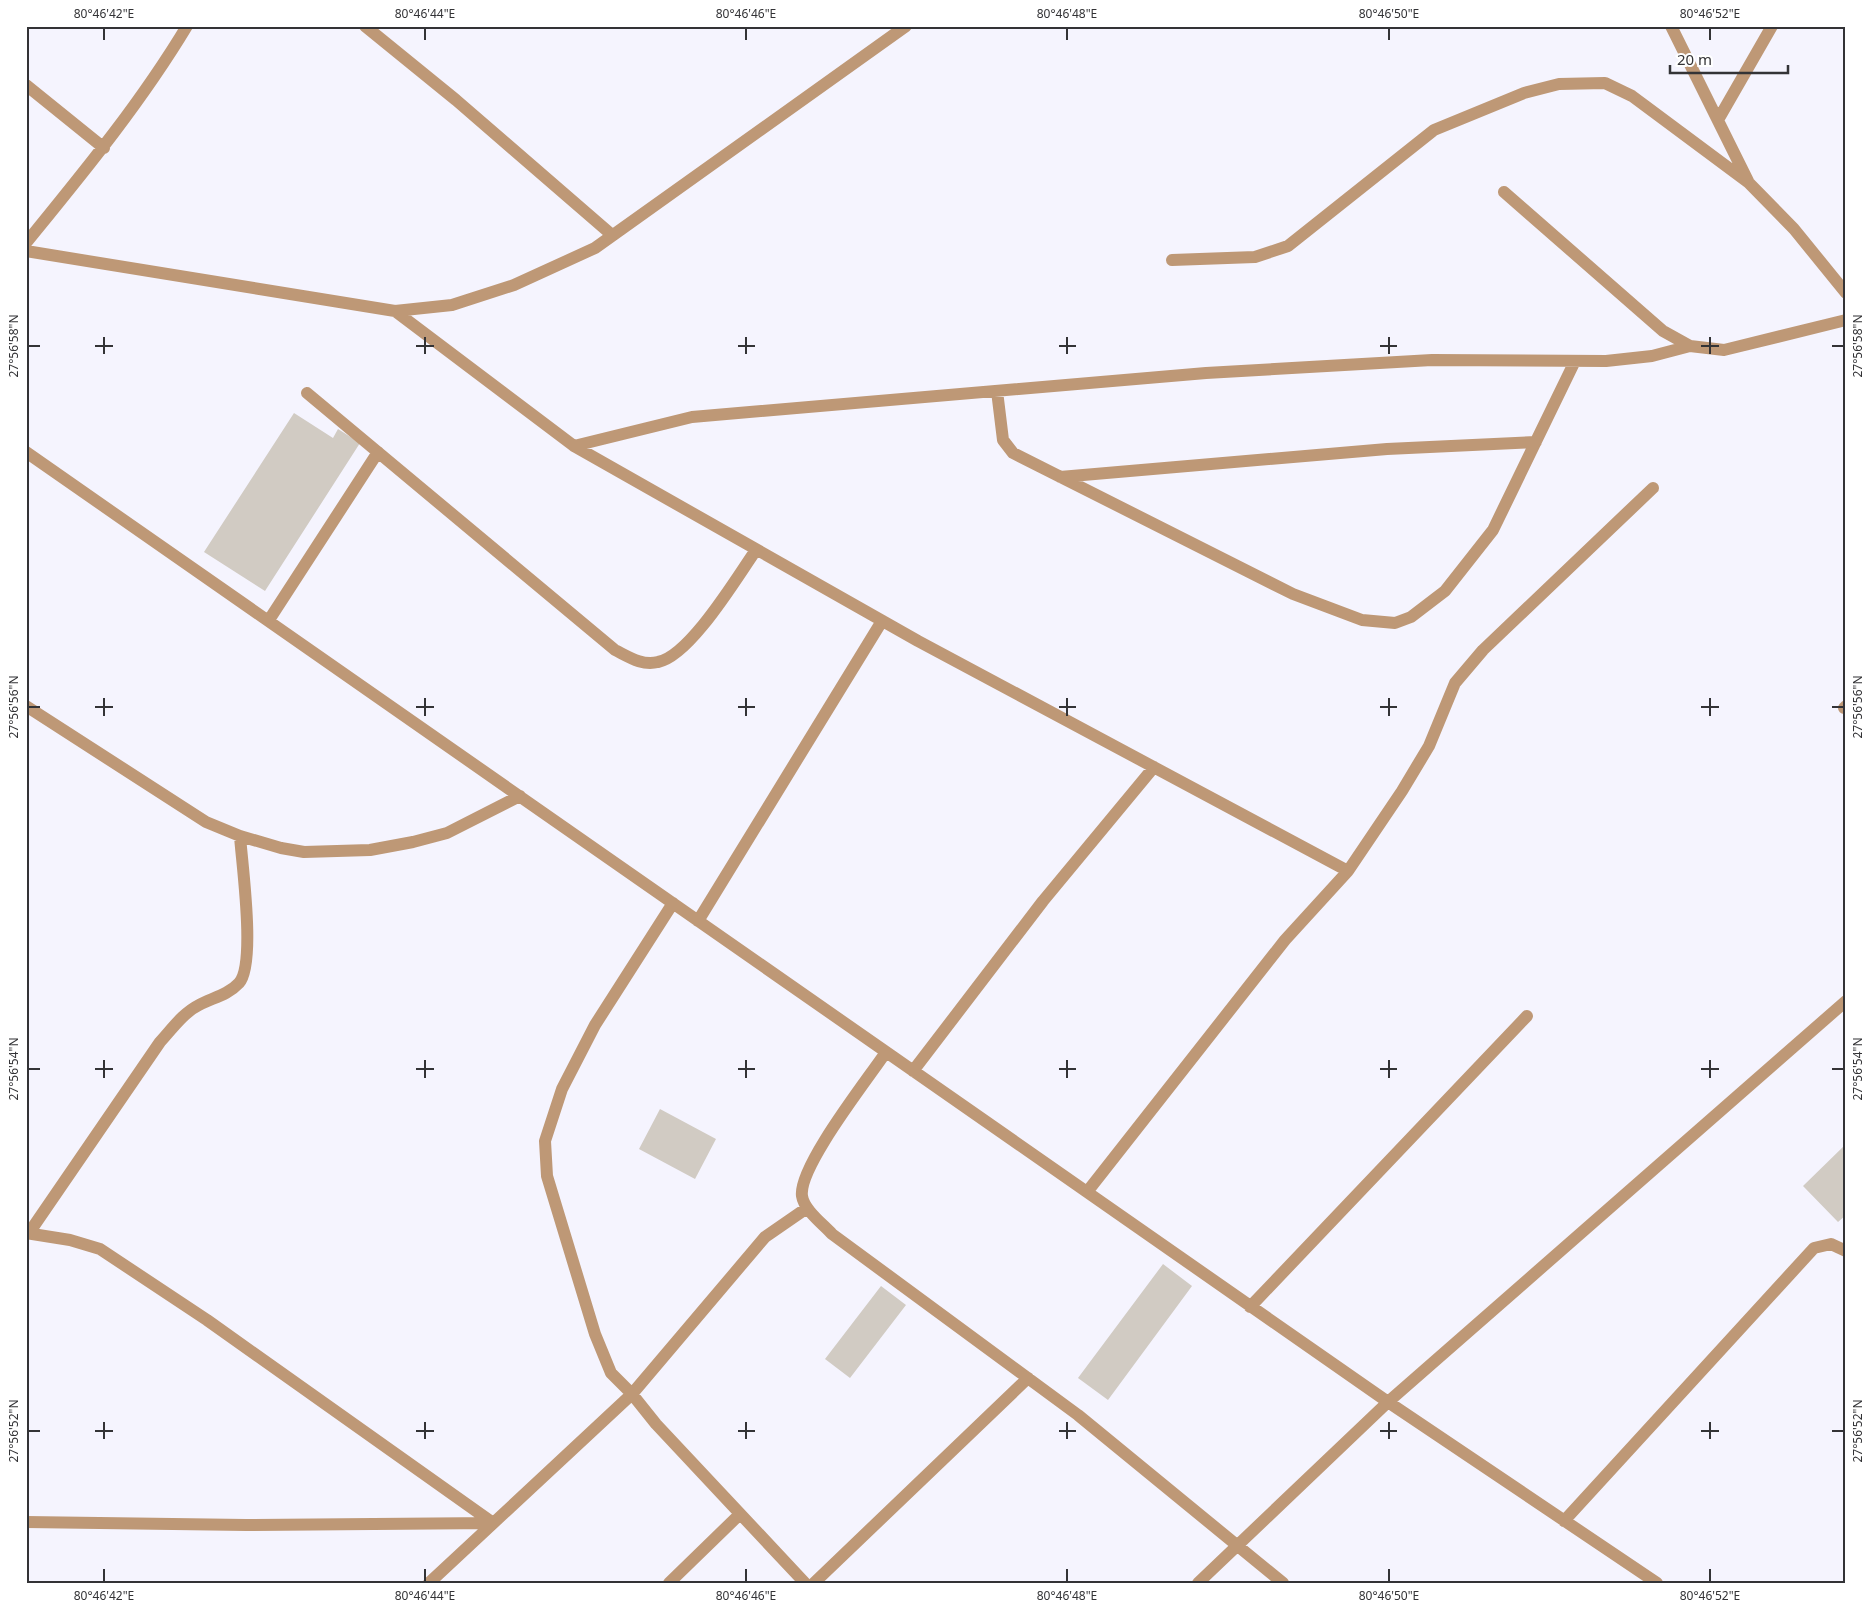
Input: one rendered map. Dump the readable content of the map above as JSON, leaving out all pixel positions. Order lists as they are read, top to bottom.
{
  "scale_bar": "20 m",
  "coordinates": [
    "80°46'42\"E",
    "80°46'44\"E",
    "80°46'46\"E",
    "80°46'48\"E",
    "80°46'50\"E",
    "80°46'52\"E",
    "27°56'58\"N",
    "27°56'56\"N",
    "27°56'54\"N",
    "27°56'52\"N"
  ]
}
